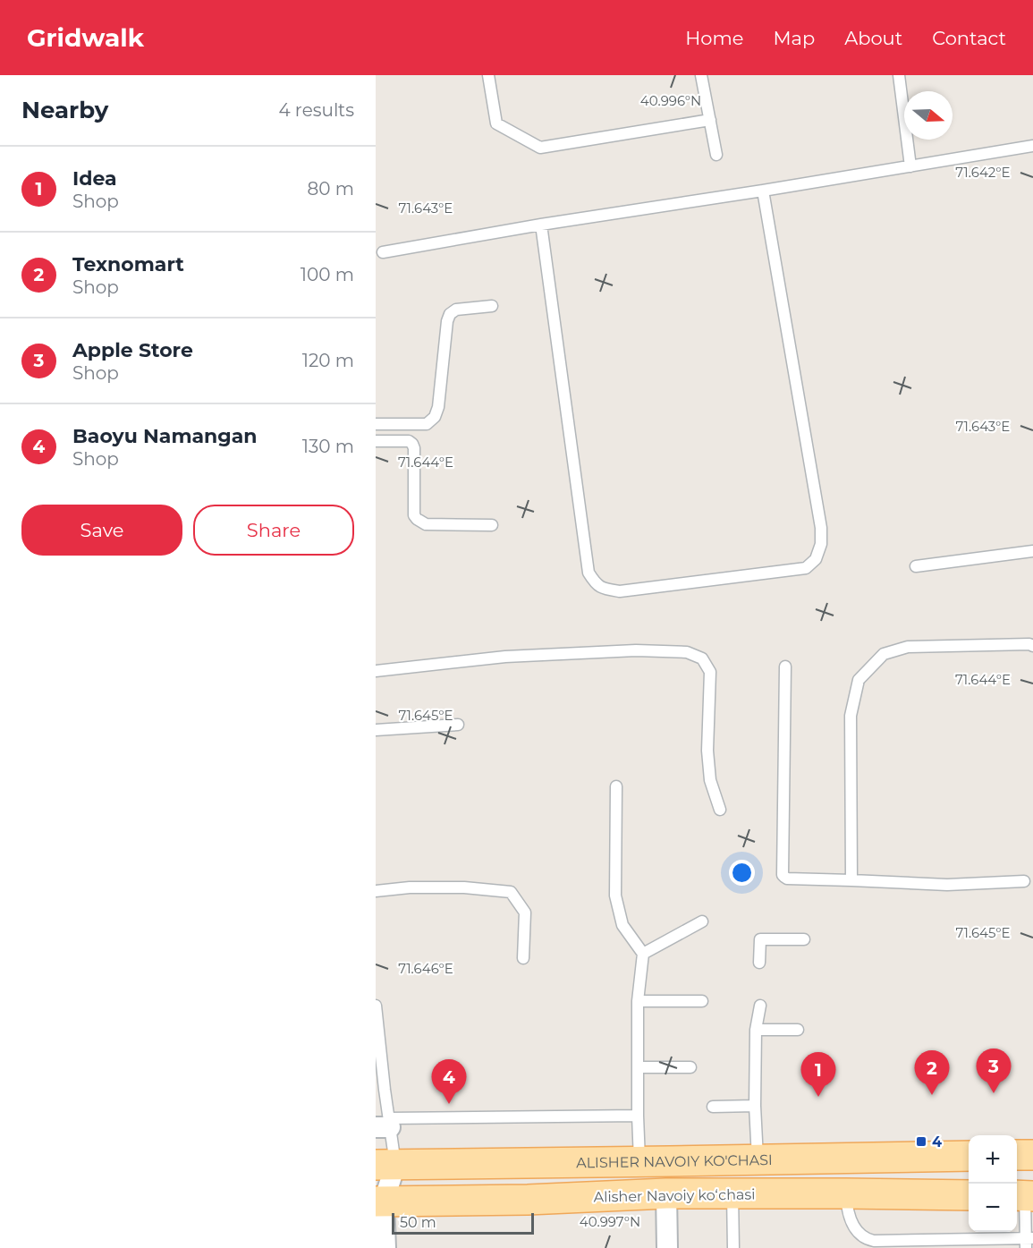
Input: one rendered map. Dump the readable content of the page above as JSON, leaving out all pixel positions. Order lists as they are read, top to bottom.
{
  "streets": {
    "main road": ["ALISHER NAVOIY KO'CHASI", "Alisher Navoiy koʻchasi"]
  },
  "places": {
    "transit": ["4"]
  },
  "scale_bar": "50 m",
  "north": "right",
  "page": {
    "header": "Gridwalk",
    "nav": [
      "Home",
      "Map",
      "About",
      "Contact"
    ],
    "heading": ["Nearby", "4 results"],
    "list": [
      {
        "mark": "1",
        "name": "Idea",
        "note": "Shop",
        "value": "80 m"
      },
      {
        "mark": "2",
        "name": "Texnomart",
        "note": "Shop",
        "value": "100 m"
      },
      {
        "mark": "3",
        "name": "Apple Store",
        "note": "Shop",
        "value": "120 m"
      },
      {
        "mark": "4",
        "name": "Baoyu Namangan",
        "note": "Shop",
        "value": "130 m"
      }
    ],
    "buttons": ["Save", "Share"],
    "pins": [
      "3",
      "2",
      "1",
      "4"
    ],
    "map_buttons": ["+", "−"],
    "scale": "50 m"
  },
  "coordinates": [
    "40.996°N",
    "71.642°E",
    "71.643°E",
    "71.644°E",
    "71.645°E",
    "71.646°E",
    "40.997°N"
  ]
}
